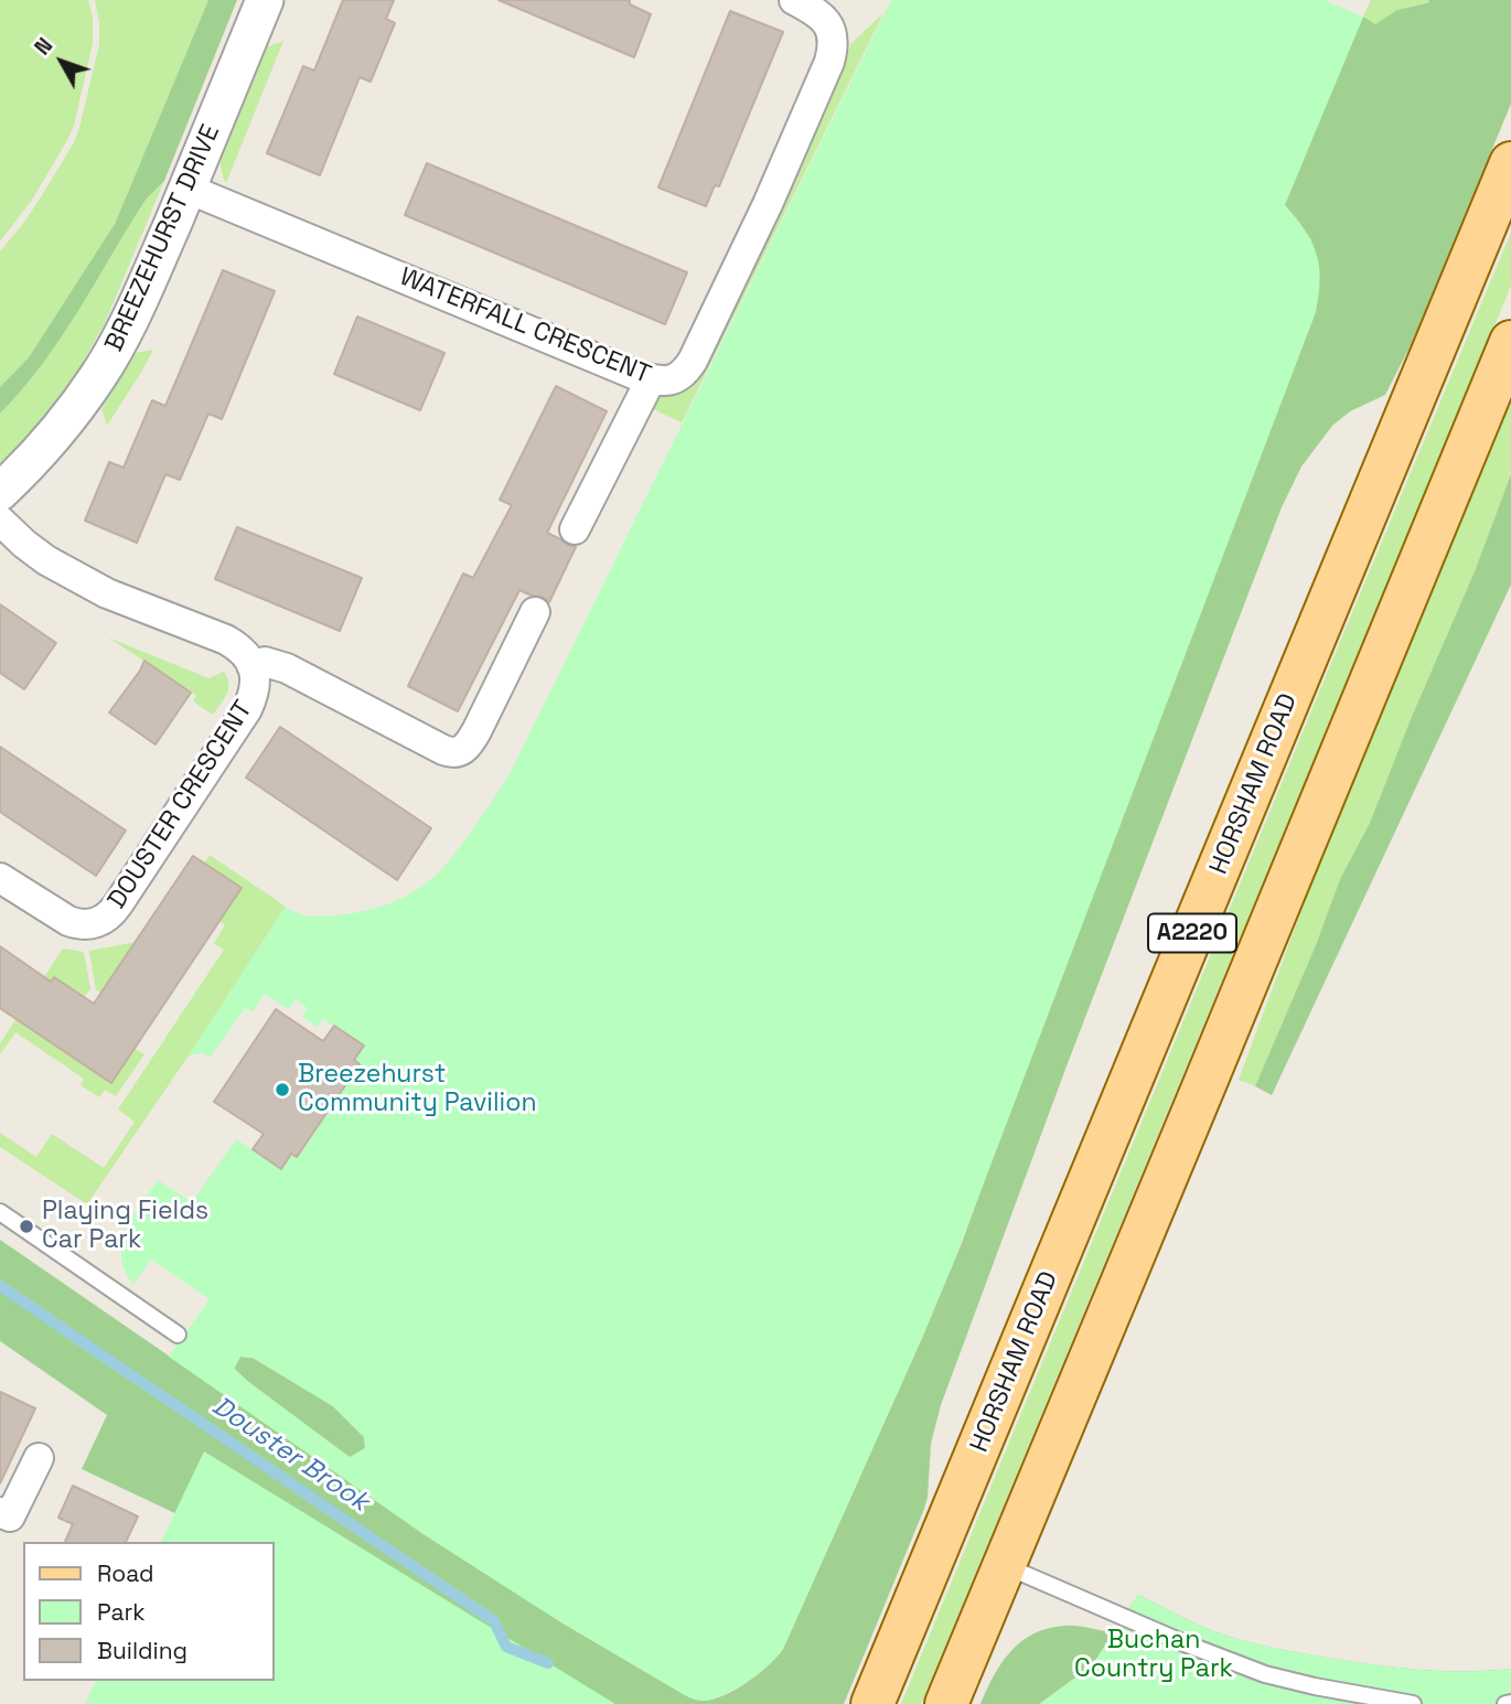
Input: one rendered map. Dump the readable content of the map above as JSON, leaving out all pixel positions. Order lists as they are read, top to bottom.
{
  "streets": {
    "main road": ["HORSHAM ROAD", "A2220"],
    "street": ["BREEZEHURST DRIVE", "WATERFALL CRESCENT", "DOUSTER CRESCENT"]
  },
  "crossings": [
    ["BREEZEHURST DRIVE", "WATERFALL CRESCENT"]
  ],
  "water": ["Douster Brook"],
  "parks": ["Buchan Country Park"],
  "places": ["Breezehurst Community Pavilion", "Playing Fields Car Park"],
  "legend": ["Road", "Park", "Building"],
  "north": "top left"
}
